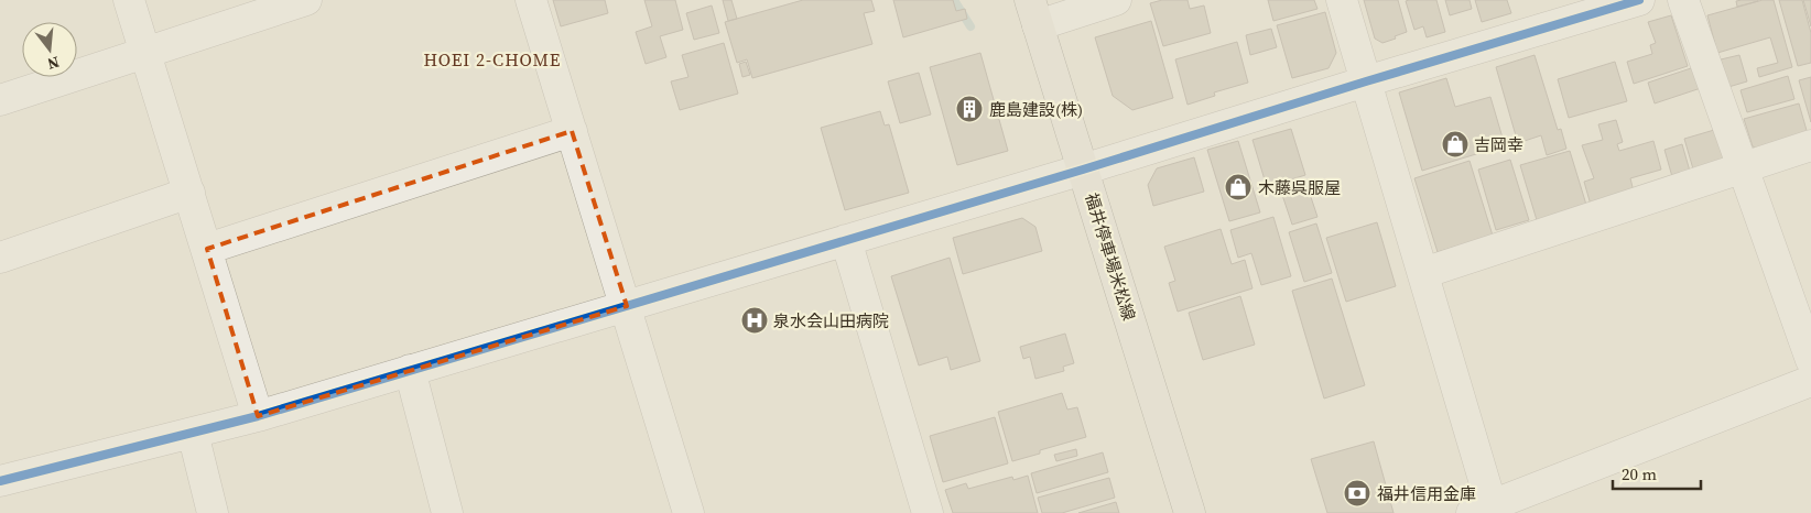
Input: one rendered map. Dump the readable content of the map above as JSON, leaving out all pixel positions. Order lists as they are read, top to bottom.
{
  "streets": {
    "main road": ["福井停車場米松線"]
  },
  "districts": ["HOEI 2-CHOME"],
  "places": {
    "building": ["鹿島建設(株)"],
    "shop": ["吉岡幸", "木藤呉服屋"],
    "hospital": ["泉水会山田病院"],
    "bank": ["福井信用金庫"]
  },
  "scale_bar": "20 m",
  "north": "bottom"
}
